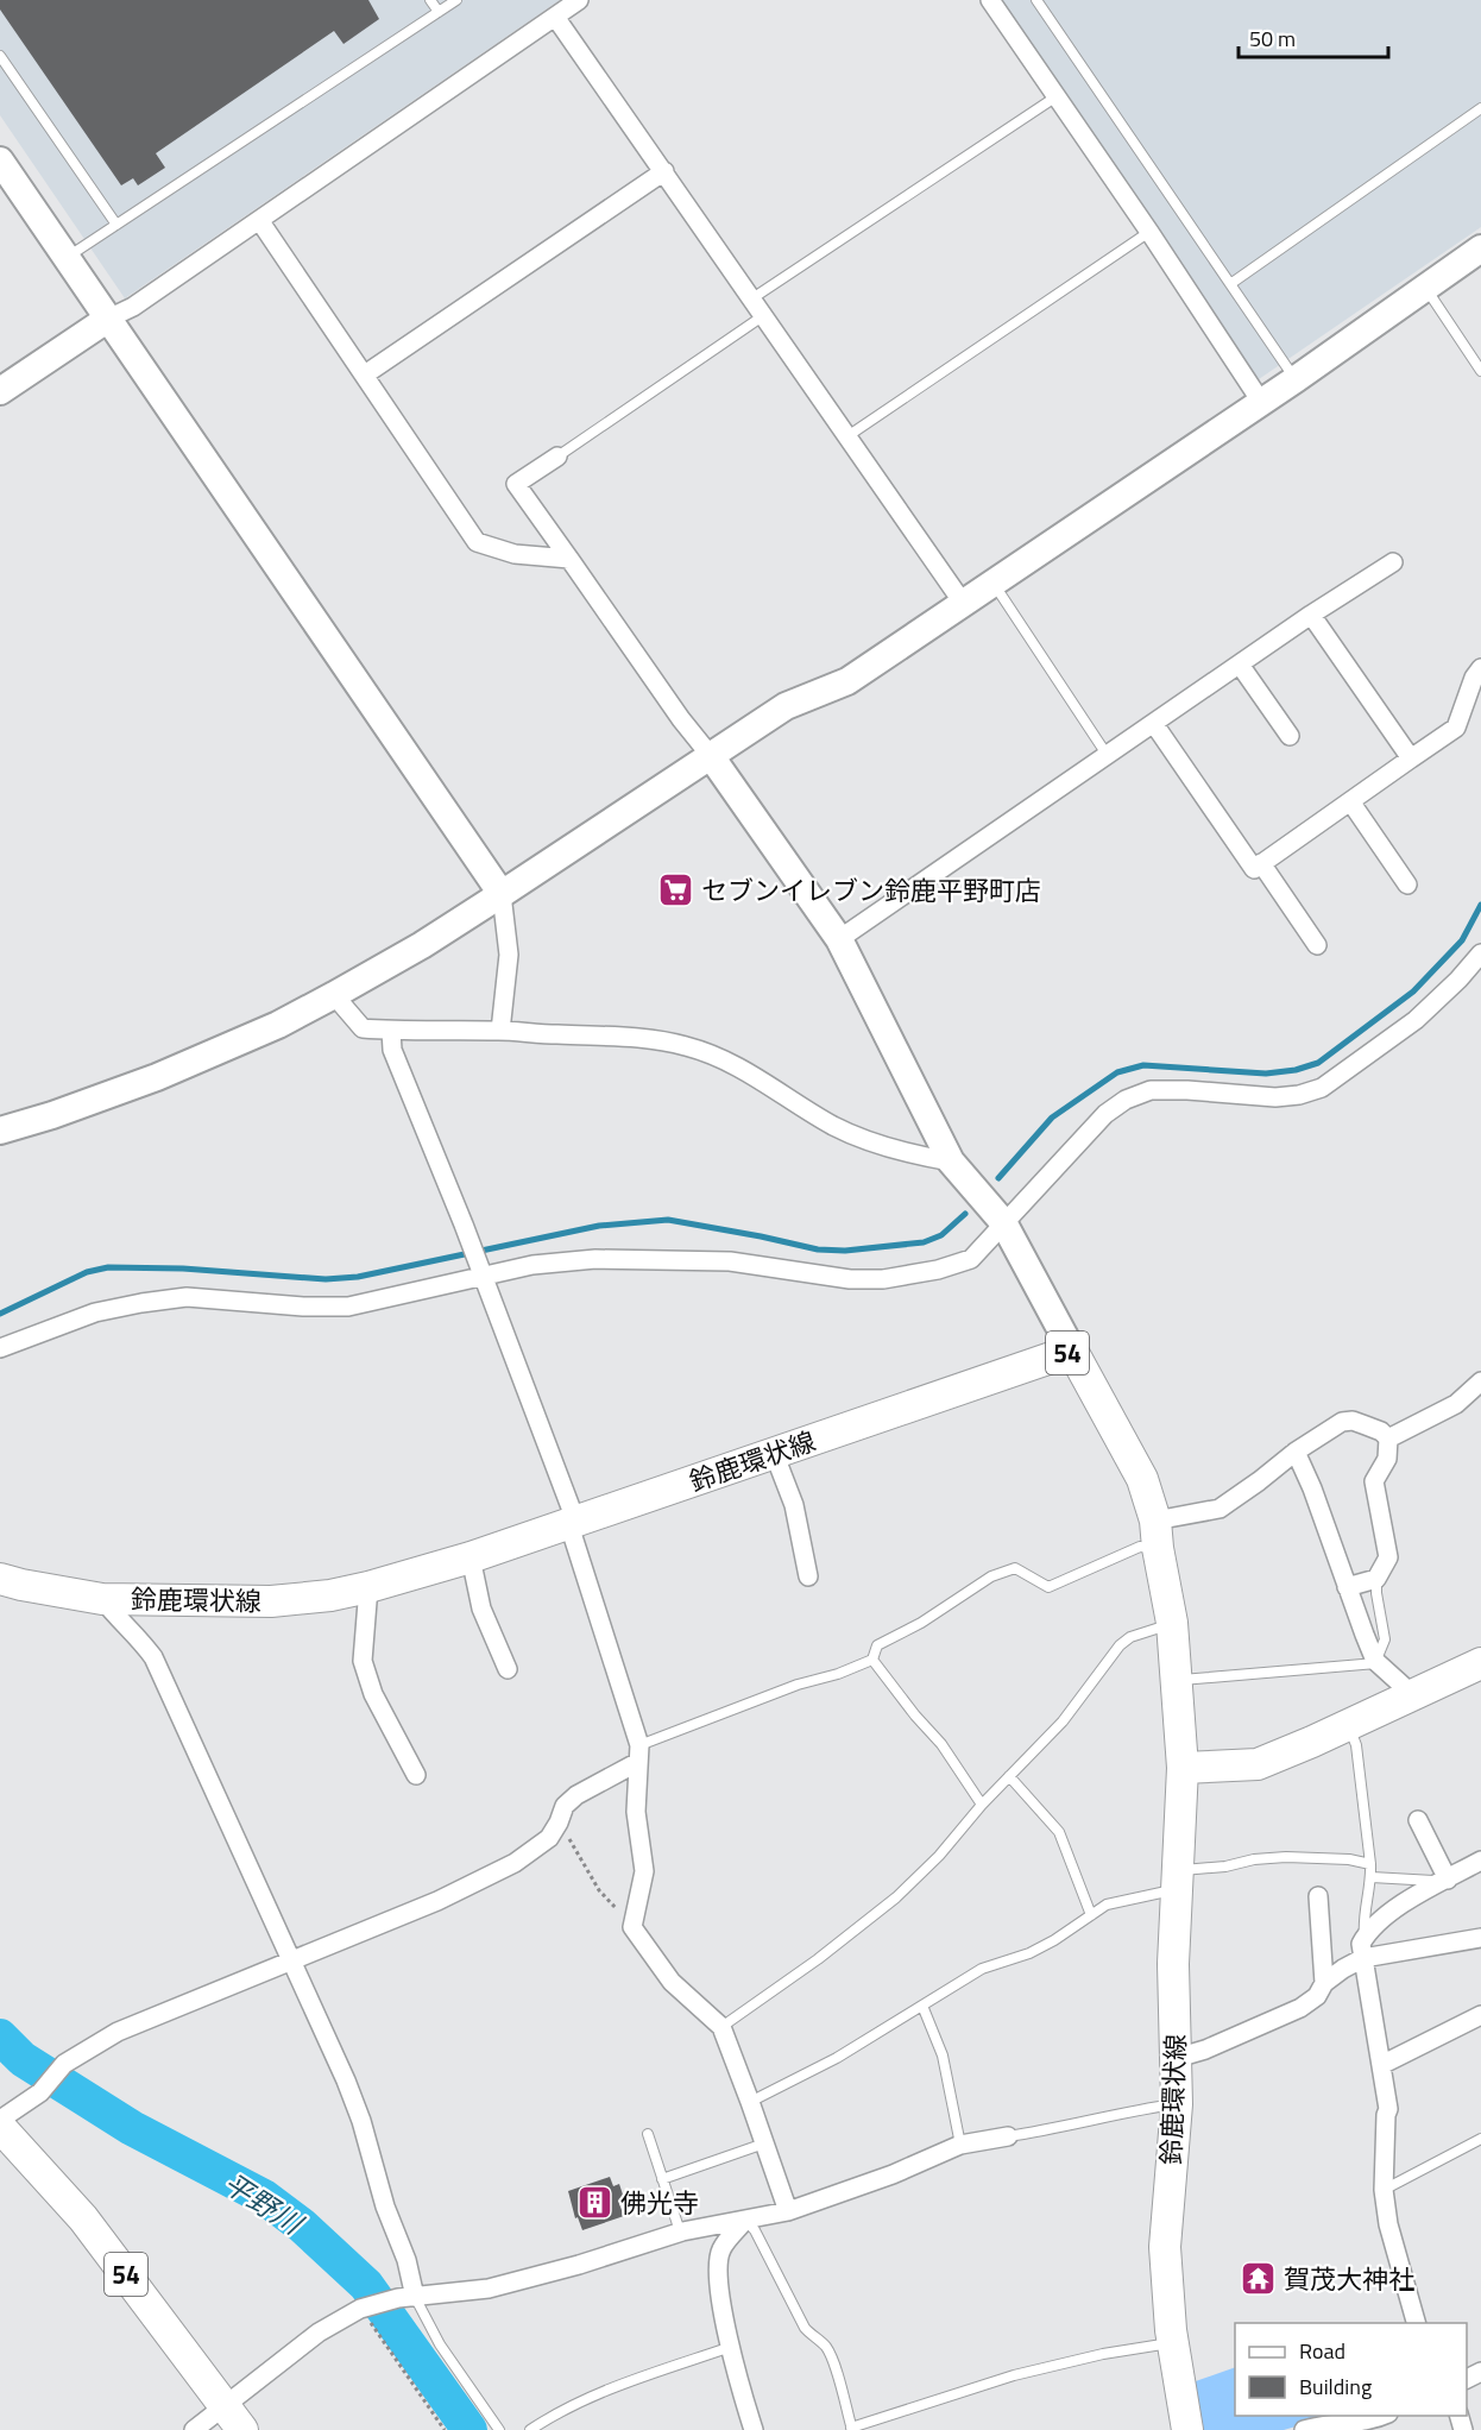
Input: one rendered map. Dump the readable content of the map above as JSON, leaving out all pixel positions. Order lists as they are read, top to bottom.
{
  "streets": {
    "main road": ["54", "鈴鹿環状線"]
  },
  "water": ["平野川"],
  "places": {
    "supermarket": ["セブンイレブン鈴鹿平野町店"],
    "building": ["佛光寺"],
    "temple": ["賀茂大神社"]
  },
  "legend": ["Road", "Building"],
  "scale_bar": "50 m"
}
